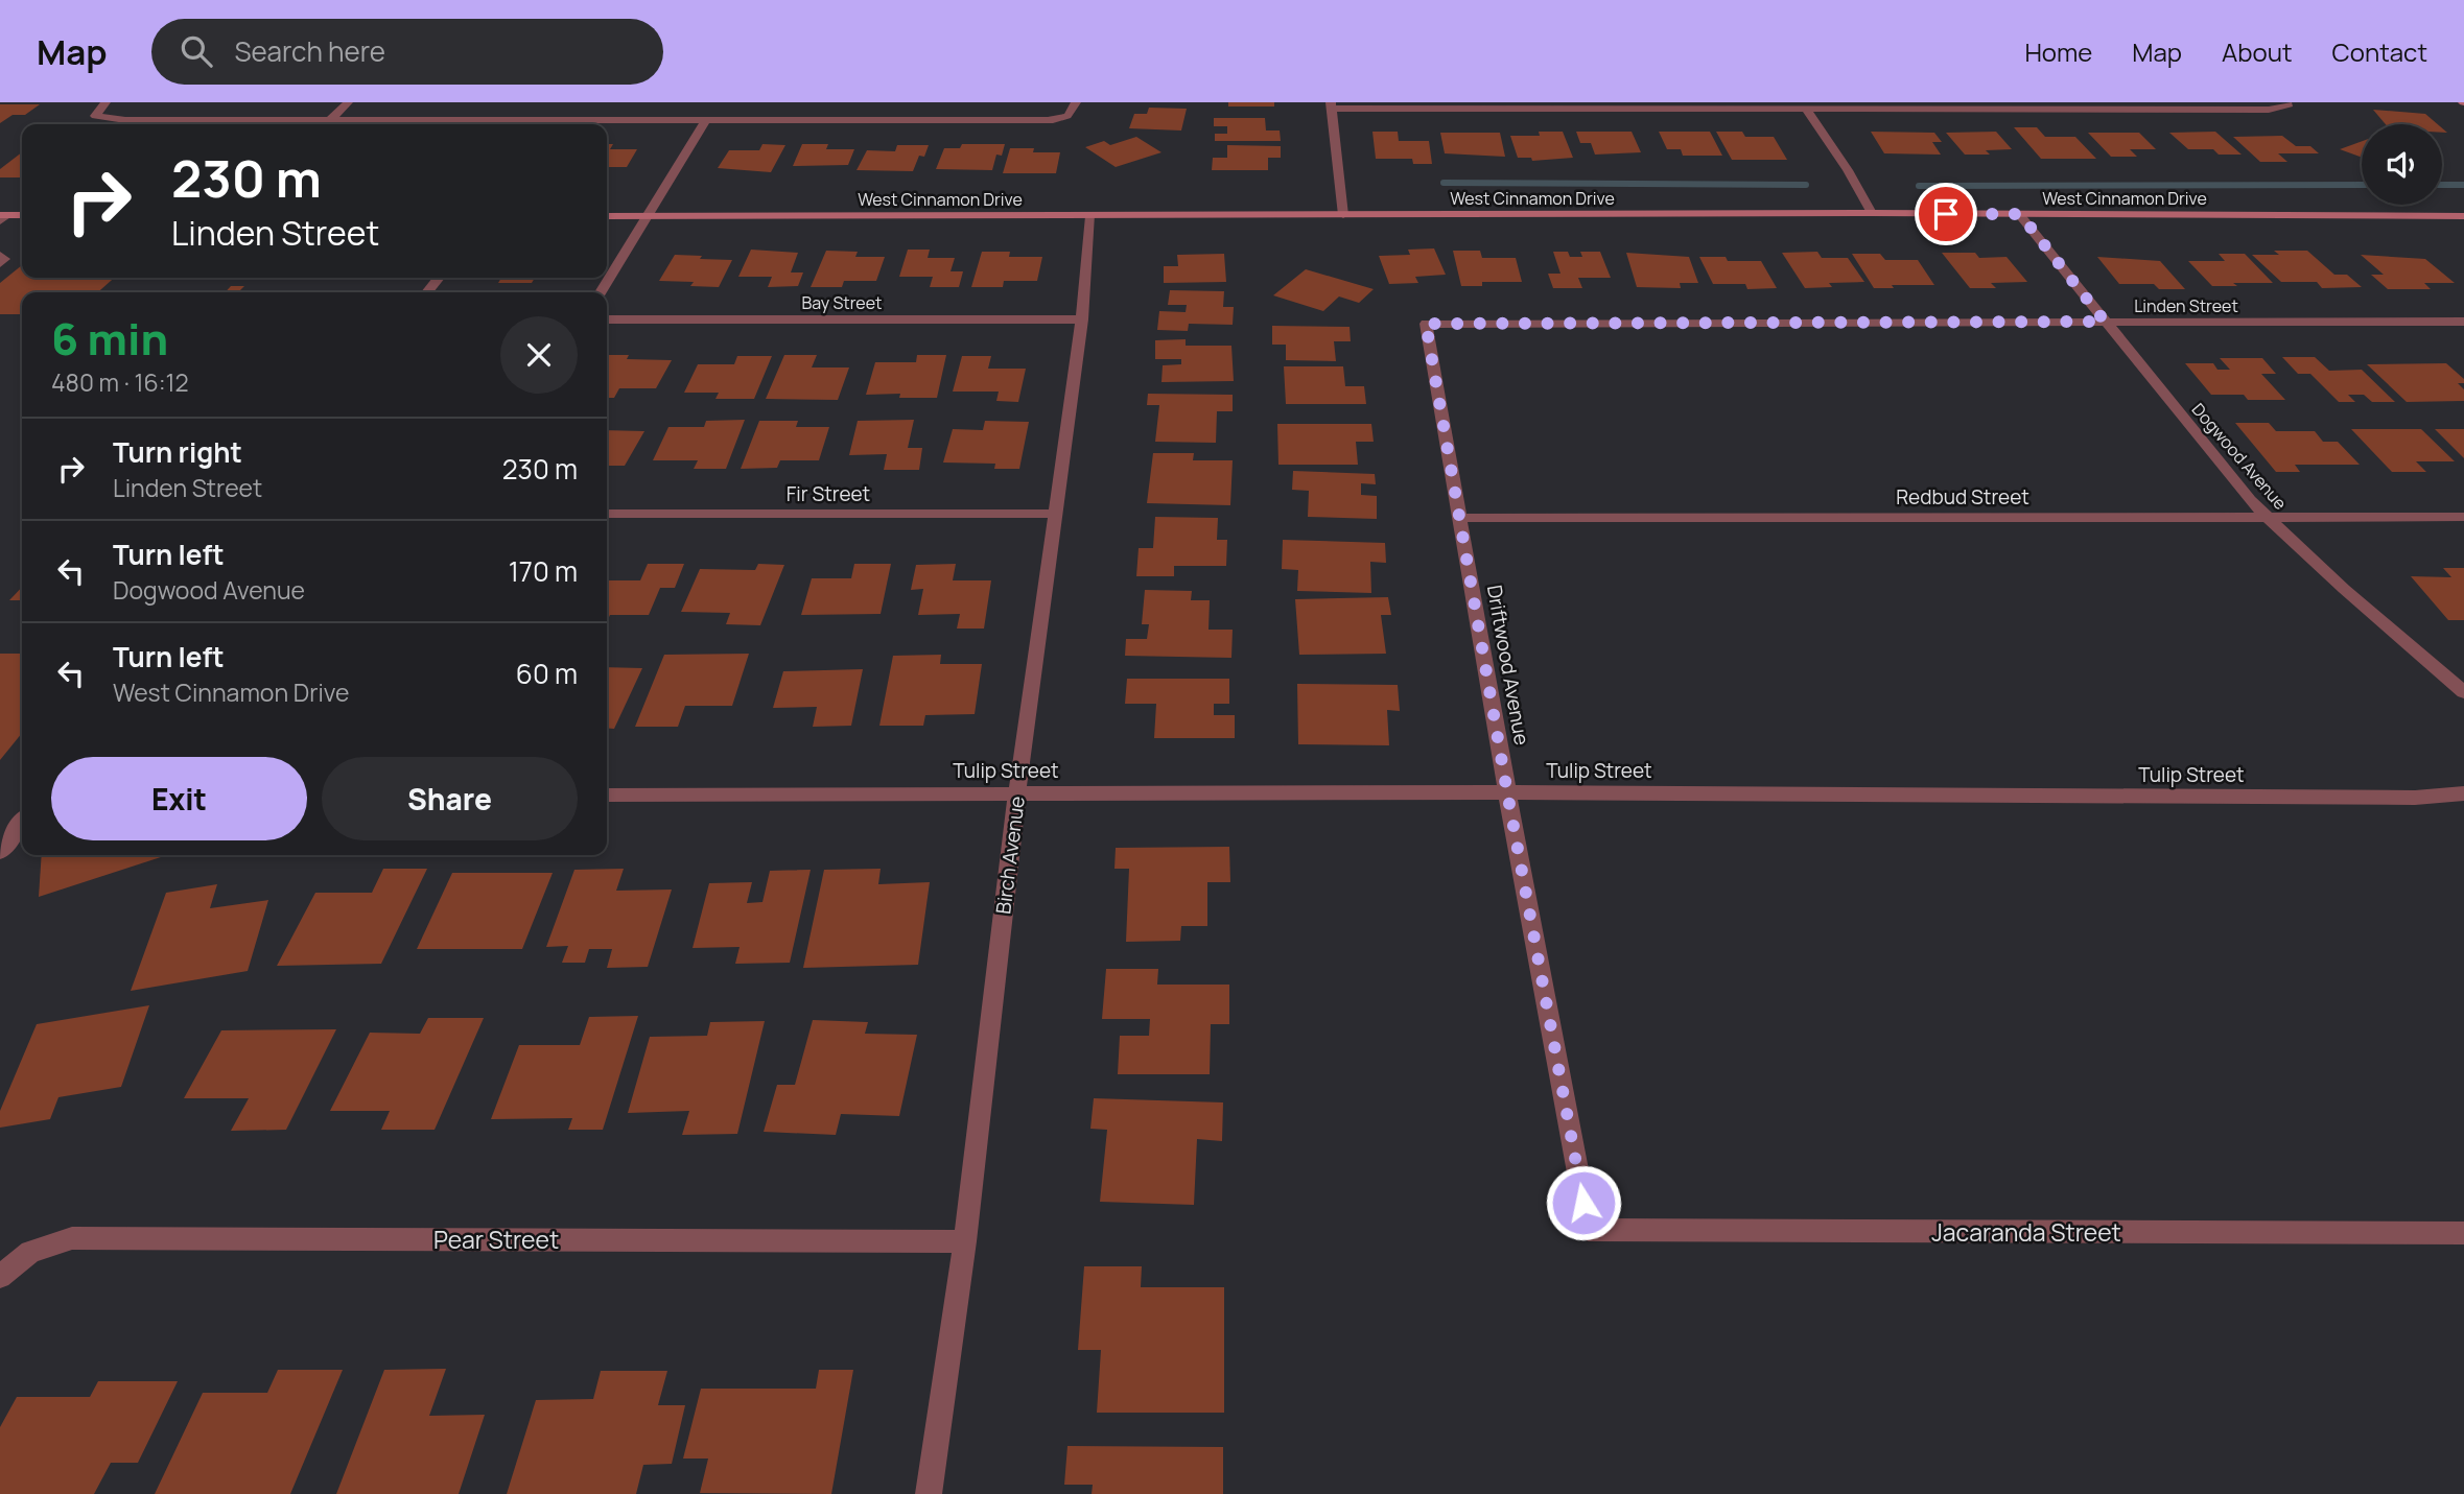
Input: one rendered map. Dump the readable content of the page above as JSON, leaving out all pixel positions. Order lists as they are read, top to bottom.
{
  "streets": {
    "main road": ["West Cinnamon Drive"],
    "street": [
      "Bay Street",
      "Linden Street",
      "Dogwood Avenue",
      "Fir Street",
      "Redbud Street",
      "Driftwood Avenue",
      "Tulip Street",
      "Birch Avenue",
      "Jacaranda Street",
      "Pear Street"
    ]
  },
  "crossings": [
    ["West Cinnamon Drive", "Dogwood Avenue"],
    ["West Cinnamon Drive", "Birch Avenue"],
    ["Bay Street", "Birch Avenue"],
    ["Linden Street", "Dogwood Avenue"],
    ["Linden Street", "Driftwood Avenue"],
    ["Dogwood Avenue", "Redbud Street"],
    ["Fir Street", "Birch Avenue"],
    ["Redbud Street", "Driftwood Avenue"],
    ["Driftwood Avenue", "Tulip Street"],
    ["Driftwood Avenue", "Jacaranda Street"],
    ["Tulip Street", "Birch Avenue"],
    ["Birch Avenue", "Pear Street"]
  ],
  "page": {
    "header": "Map",
    "search": "Search here",
    "nav": [
      "Home",
      "Map",
      "About",
      "Contact"
    ],
    "turn": ["230 m", "Linden Street"],
    "heading": ["6 min", "480 m · 16:12"],
    "list": [
      {
        "name": "Turn right",
        "note": "Linden Street",
        "value": "230 m"
      },
      {
        "name": "Turn left",
        "note": "Dogwood Avenue",
        "value": "170 m"
      },
      {
        "name": "Turn left",
        "note": "West Cinnamon Drive",
        "value": "60 m"
      }
    ],
    "buttons": ["Exit", "Share"]
  }
}
